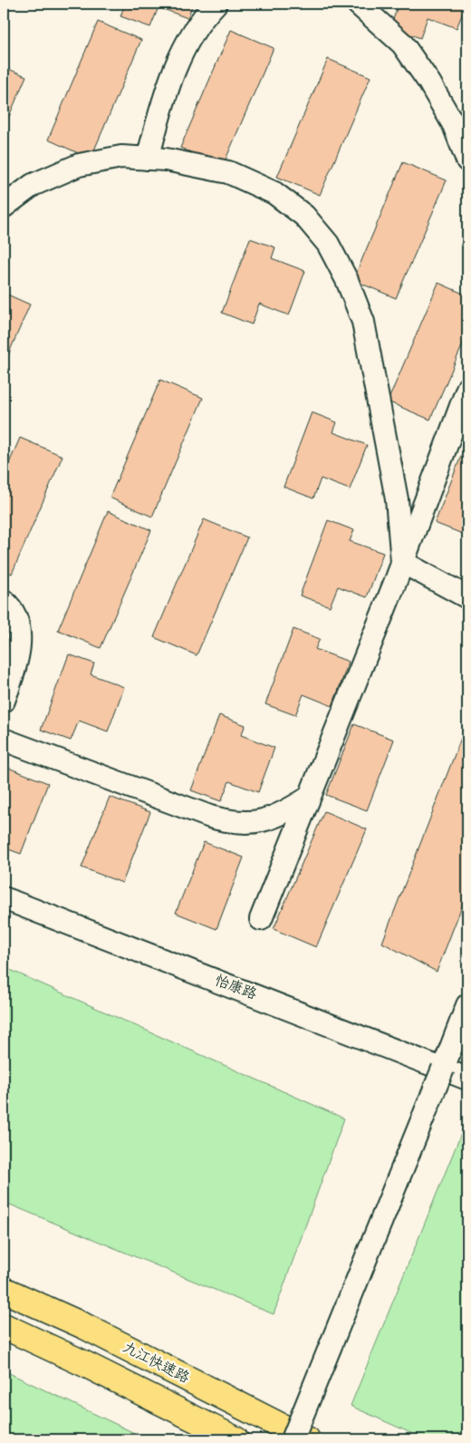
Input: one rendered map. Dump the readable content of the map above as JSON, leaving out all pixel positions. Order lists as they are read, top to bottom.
{
  "streets": {
    "highway": ["九江快速路"],
    "street": ["怡康路"]
  }
}
